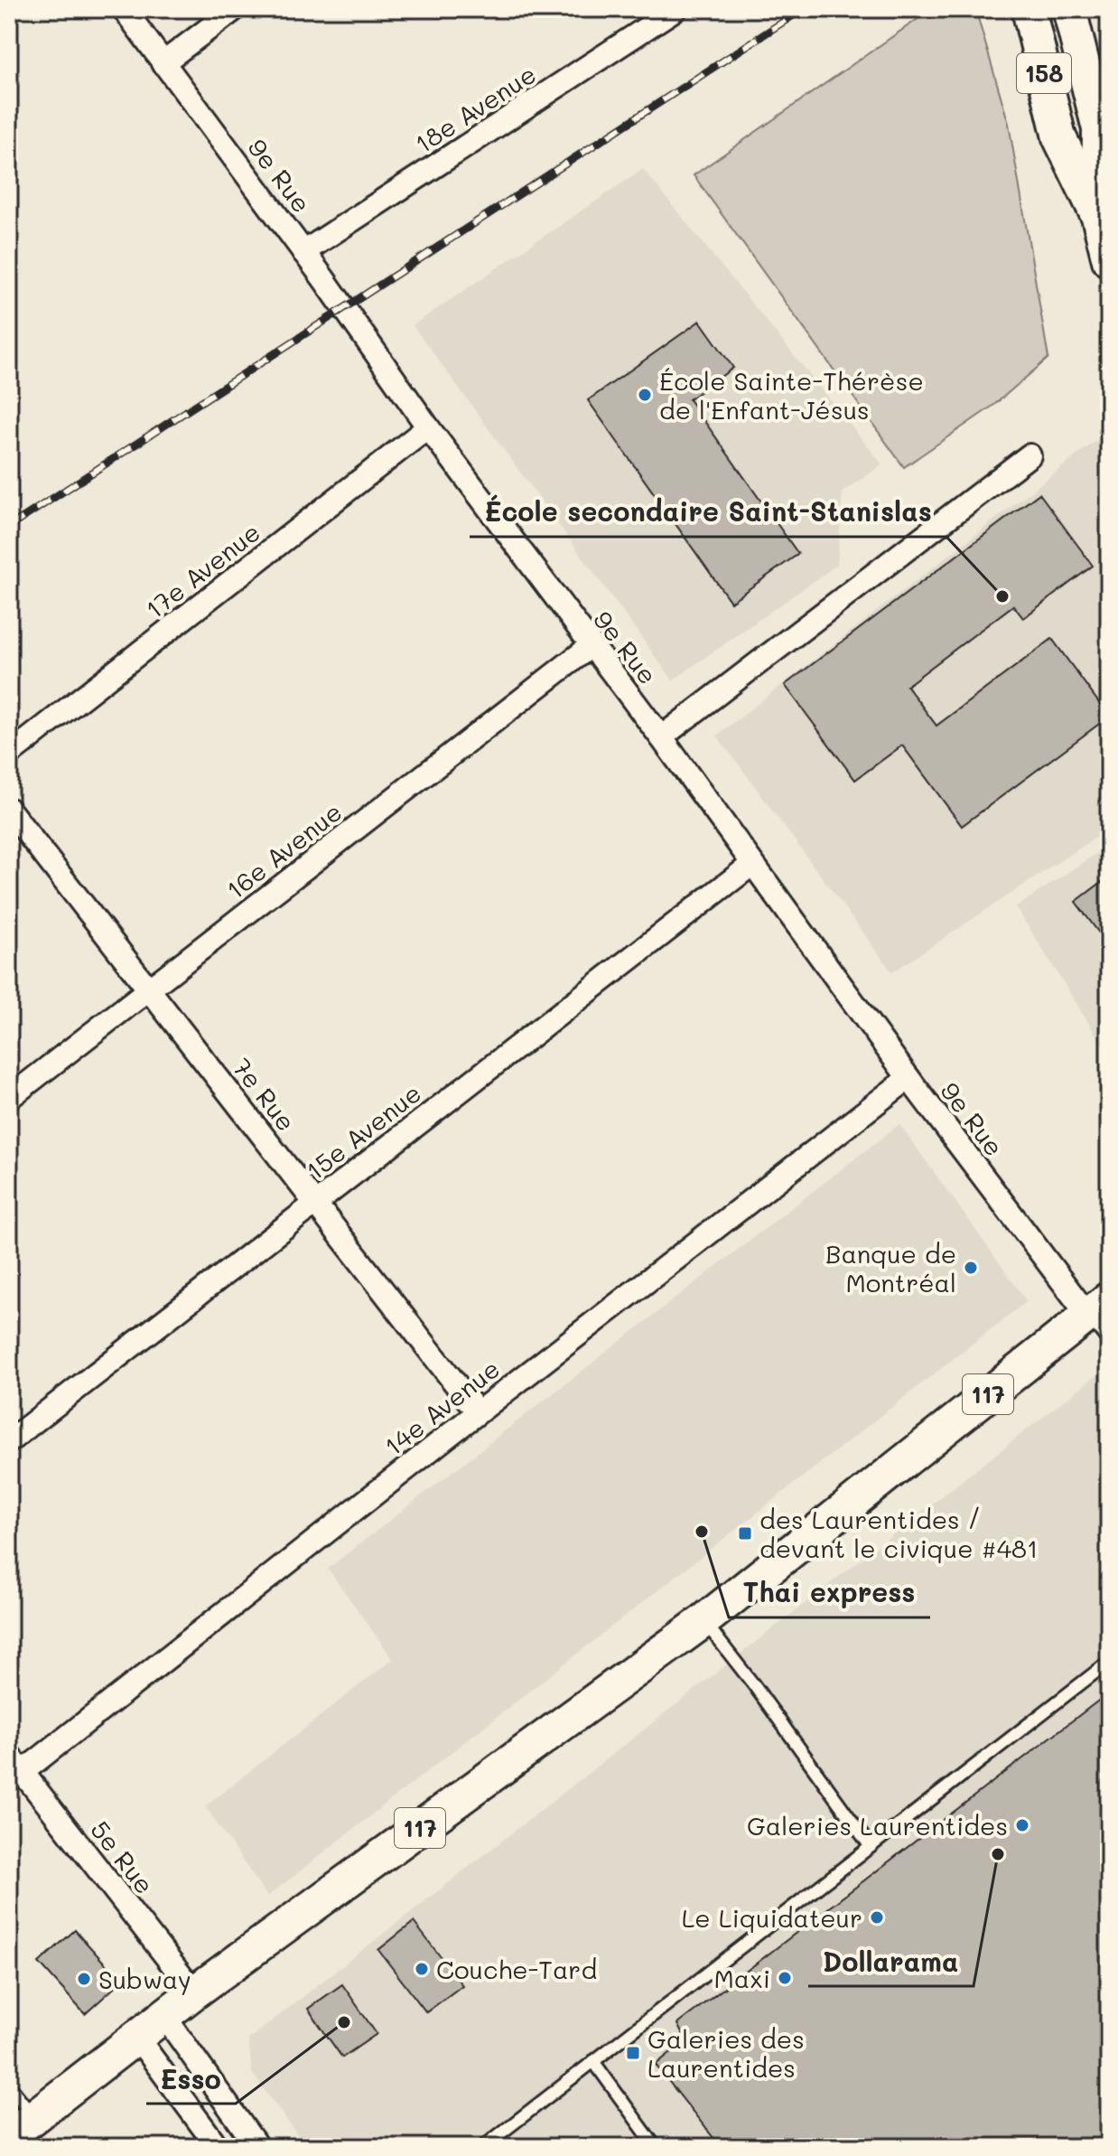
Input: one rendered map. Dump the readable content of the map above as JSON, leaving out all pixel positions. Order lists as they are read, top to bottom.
{
  "streets": {
    "main road": ["158", "117"],
    "street": [
      "18e Avenue",
      "9e Rue",
      "17e Avenue",
      "16e Avenue",
      "7e Rue",
      "15e Avenue",
      "14e Avenue",
      "5e Rue"
    ]
  },
  "crossings": [
    ["18e Avenue", "9e Rue"],
    ["9e Rue", "17e Avenue"],
    ["9e Rue", "16e Avenue"],
    ["9e Rue", "15e Avenue"],
    ["9e Rue", "117"],
    ["9e Rue", "14e Avenue"],
    ["16e Avenue", "7e Rue"],
    ["7e Rue", "15e Avenue"],
    ["7e Rue", "14e Avenue"],
    ["117", "5e Rue"],
    ["14e Avenue", "5e Rue"]
  ],
  "places": {
    "other": [
      "École Sainte-Thérèse de l'Enfant-Jésus",
      "École secondaire Saint-Stanislas",
      "Banque de Montréal",
      "Thai express",
      "Galeries Laurentides",
      "Dollarama",
      "Le Liquidateur",
      "Couche-Tard",
      "Maxi",
      "Subway",
      "Esso"
    ],
    "transit": ["des Laurentides / devant le civique #481", "Galeries des Laurentides"]
  }
}
